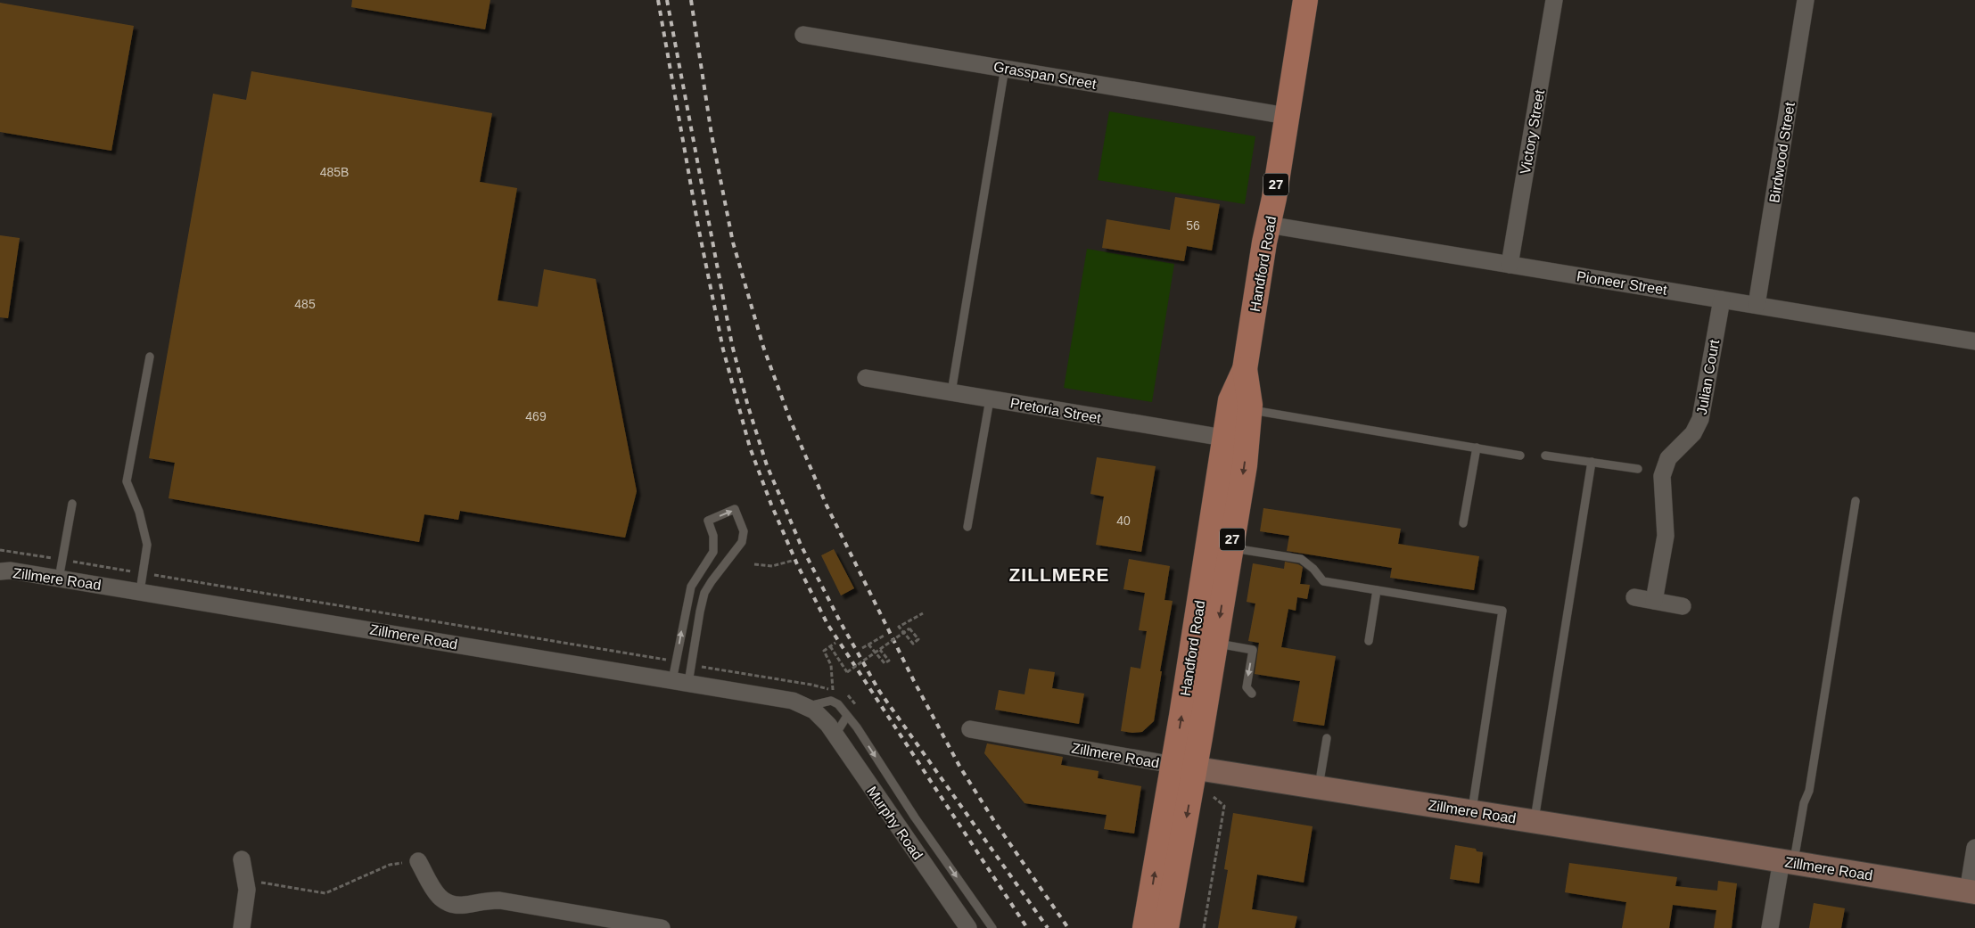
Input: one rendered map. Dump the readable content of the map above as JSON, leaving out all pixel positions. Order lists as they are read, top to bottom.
{
  "streets": {
    "main road": ["27", "Handford Road", "Zillmere Road"],
    "street": [
      "Grasspan Street",
      "Victory Street",
      "Birdwood Street",
      "Pioneer Street",
      "Julian Court",
      "Pretoria Street",
      "Murphy Road"
    ]
  },
  "crossings": [
    ["Grasspan Street", "Handford Road"],
    ["Victory Street", "Pioneer Street"],
    ["Birdwood Street", "Pioneer Street"],
    ["Handford Road", "Pioneer Street"],
    ["Handford Road", "Pretoria Street"],
    ["Handford Road", "Zillmere Road"],
    ["Pioneer Street", "Julian Court"],
    ["Zillmere Road", "Murphy Road"]
  ],
  "districts": ["ZILLMERE"],
  "house_numbers": [
    "485B",
    "56",
    "485",
    "469",
    "40"
  ]
}
